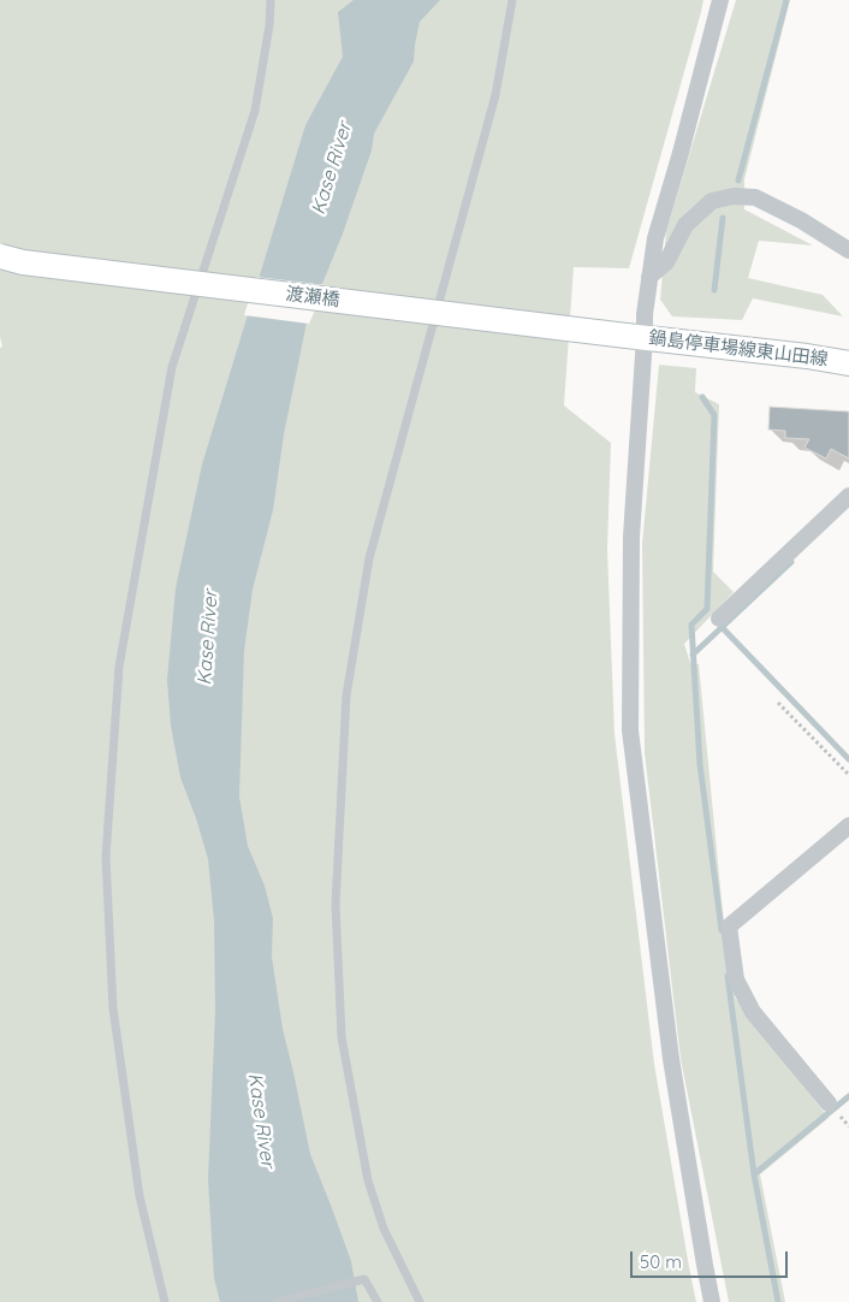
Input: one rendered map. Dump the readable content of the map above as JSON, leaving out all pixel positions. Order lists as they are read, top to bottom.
{
  "streets": {
    "main road": ["渡瀬橋", "鍋島停車場線東山田線"]
  },
  "crossings": [
    ["渡瀬橋", "鍋島停車場線東山田線"]
  ],
  "water": ["Kase River"],
  "scale_bar": "50 m"
}
